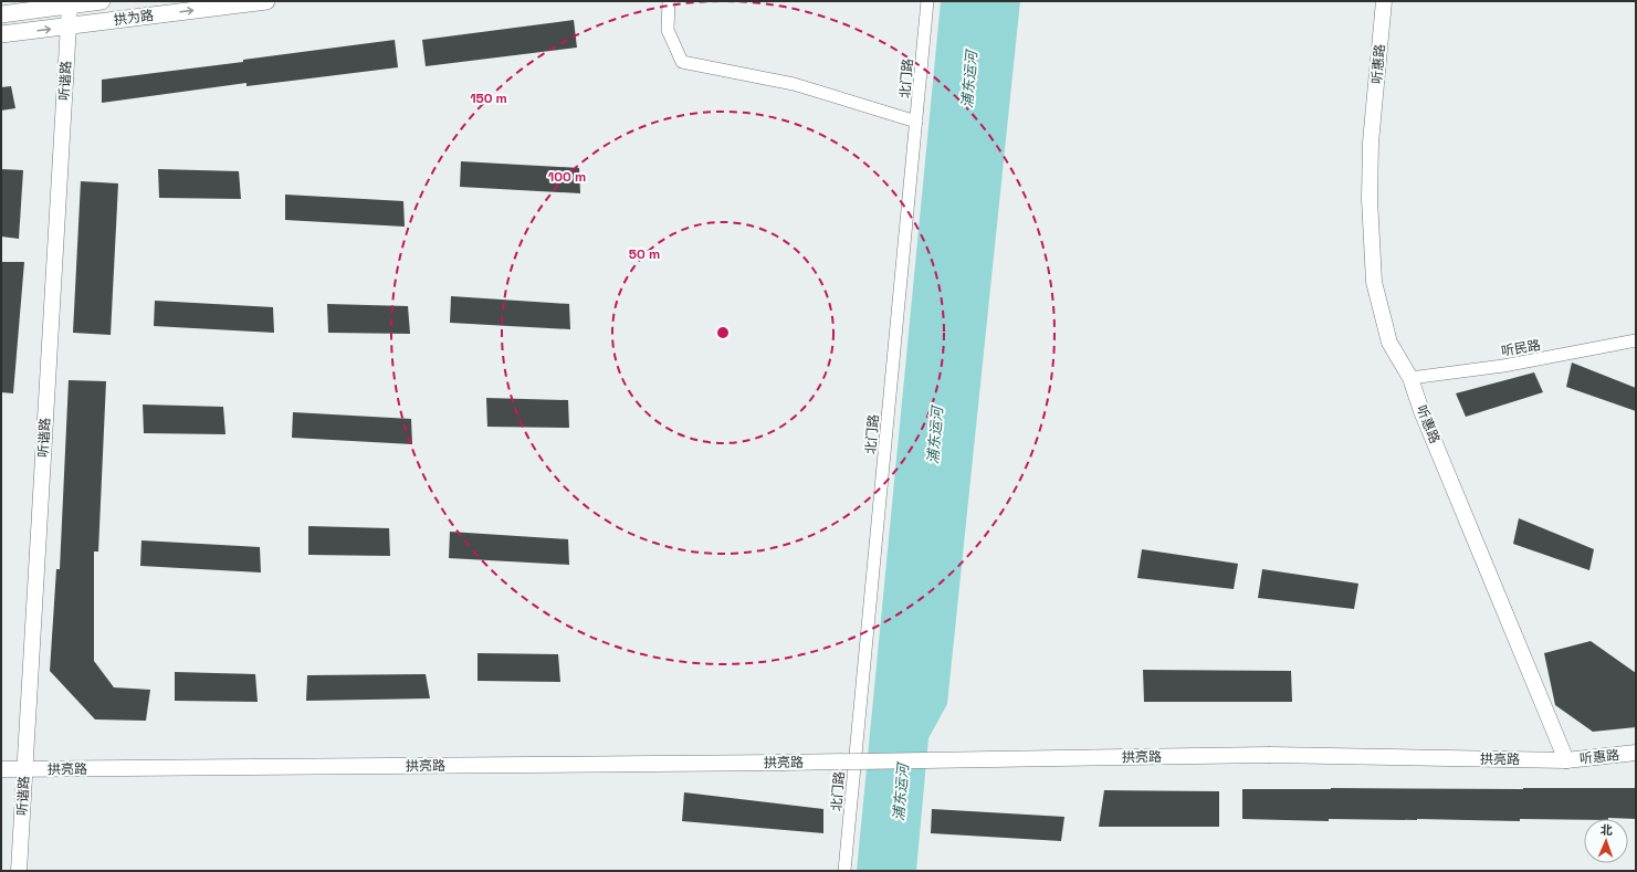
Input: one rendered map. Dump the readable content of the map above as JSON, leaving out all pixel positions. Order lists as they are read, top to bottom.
{
  "streets": {
    "main road": ["拱为路"],
    "street": [
      "听惠路",
      "北门路",
      "听谐路",
      "听民路",
      "拱亮路"
    ]
  },
  "crossings": [
    ["拱为路", "听谐路"],
    ["听惠路", "听民路"],
    ["听惠路", "拱亮路"],
    ["听谐路", "拱亮路"]
  ],
  "water": ["浦东运河"],
  "north": "top",
  "rings": ["150 m", "100 m", "50 m"]
}
